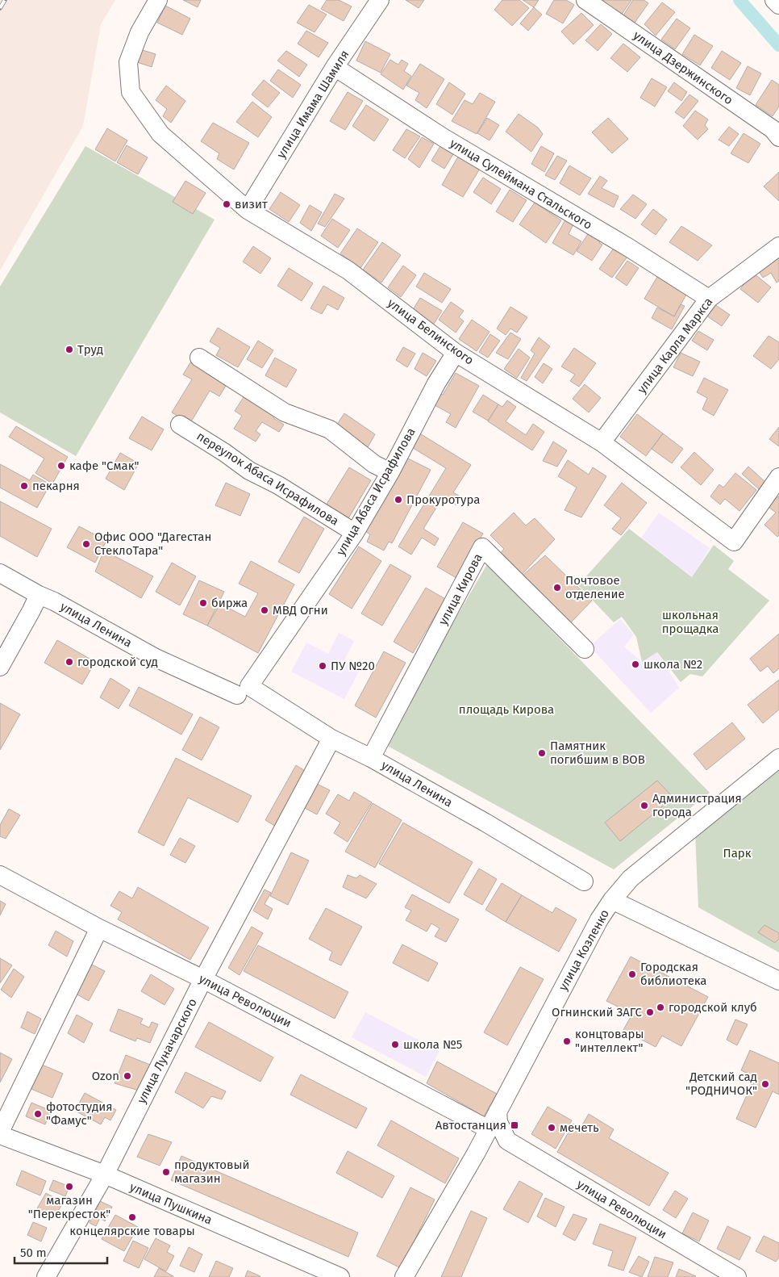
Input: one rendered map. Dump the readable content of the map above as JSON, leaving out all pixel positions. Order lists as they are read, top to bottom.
{
  "streets": {
    "street": [
      "улица Дзержинского",
      "улица Имама Шамиля",
      "улица Сулеймана Стальского",
      "улица Белинского",
      "улица Карла Маркса",
      "переулок Абаса Исрафилова",
      "улица Абаса Исрафилова",
      "улица Кирова",
      "улица Ленина",
      "улица Козленко",
      "улица Революции",
      "улица Луначарского",
      "улица Пушкина"
    ]
  },
  "crossings": [
    ["улица Имама Шамиля", "улица Сулеймана Стальского"],
    ["улица Имама Шамиля", "улица Белинского"],
    ["улица Сулеймана Стальского", "улица Карла Маркса"],
    ["улица Белинского", "улица Карла Маркса"],
    ["улица Белинского", "улица Абаса Исрафилова"],
    ["переулок Абаса Исрафилова", "улица Абаса Исрафилова"],
    ["улица Абаса Исрафилова", "улица Ленина"],
    ["улица Кирова", "улица Ленина"],
    ["улица Ленина", "улица Луначарского"],
    ["улица Козленко", "улица Революции"],
    ["улица Революции", "улица Луначарского"],
    ["улица Луначарского", "улица Пушкина"]
  ],
  "parks": ["школьная прощадка", "площадь Кирова", "Парк"],
  "places": {
    "other": [
      "визит",
      "Труд",
      "кафе \"Смак\"",
      "пекарня",
      "Прокуротура",
      "Офис ООО \"Дагестан СтеклоТара\"",
      "Почтовое отделение",
      "биржа",
      "МВД Огни",
      "городской суд",
      "школа №2",
      "ПУ №20",
      "Памятник погибшим в ВОВ",
      "Администрация города",
      "Городская библиотека",
      "городской клуб",
      "Огнинский ЗАГС",
      "концтовары \"интеллект\"",
      "школа №5",
      "Ozon",
      "Детский сад \"РОДНИЧОК\"",
      "фотостудия \"Фамус\"",
      "мечеть",
      "продуктовый магазин",
      "магазин \"Перекресток\"",
      "концелярские товары"
    ],
    "transit": ["Автостанция"]
  },
  "scale_bar": "50 m"
}
